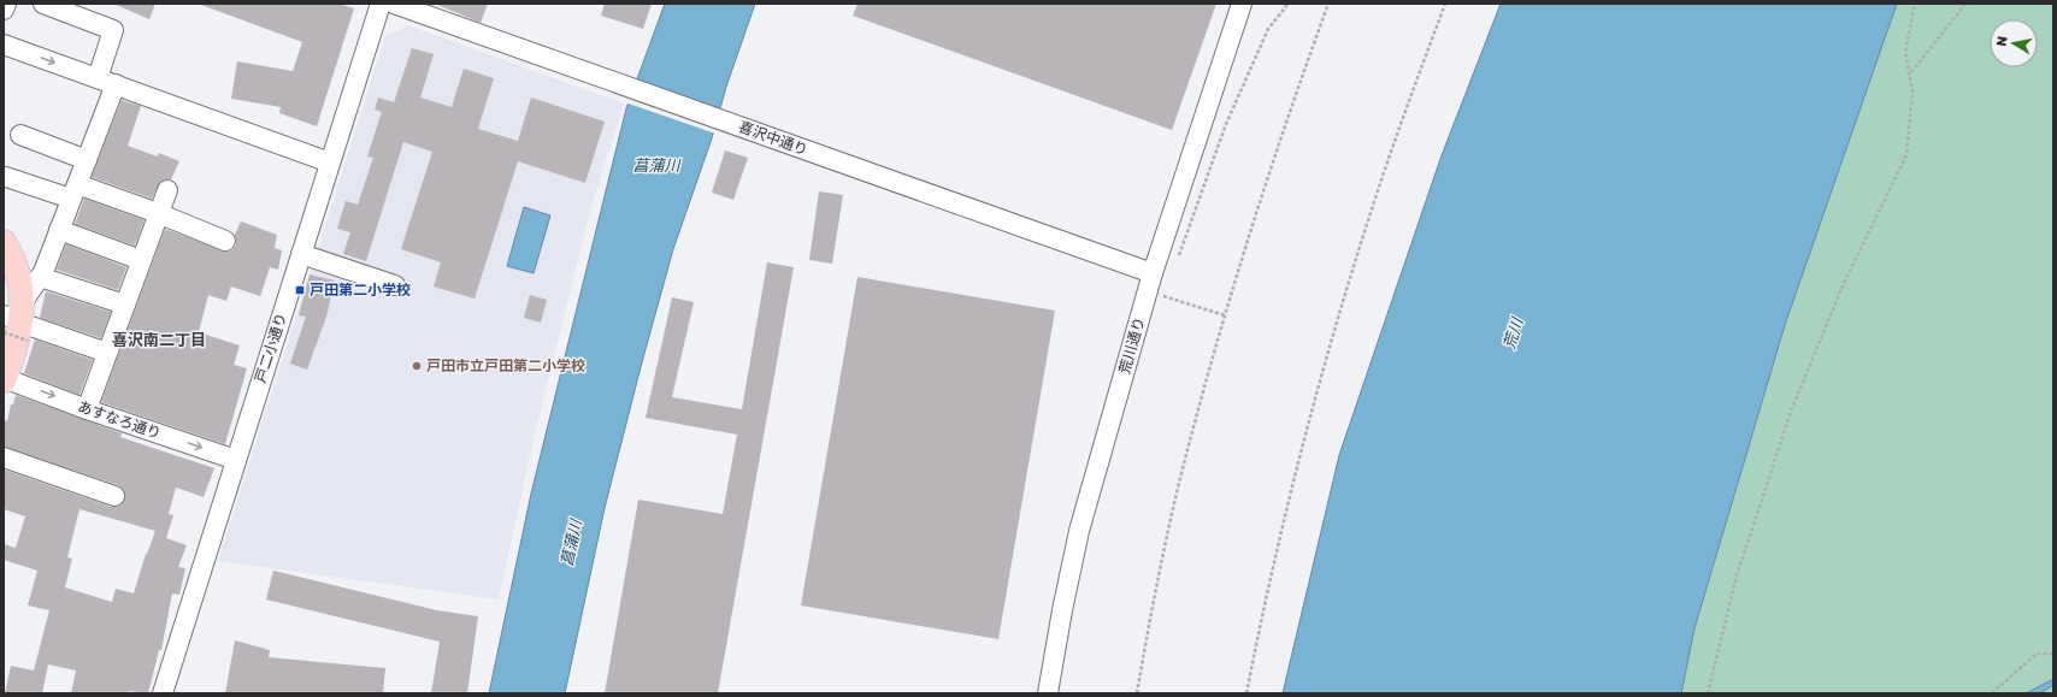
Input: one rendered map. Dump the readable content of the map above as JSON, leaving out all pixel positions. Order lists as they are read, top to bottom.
{
  "streets": {
    "street": [
      "喜沢中通り",
      "荒川通り",
      "戸二小通り",
      "あすなろ通り"
    ]
  },
  "crossings": [
    ["喜沢中通り", "荒川通り"],
    ["戸二小通り", "あすなろ通り"]
  ],
  "districts": ["喜沢南二丁目"],
  "water": ["菖蒲川", "荒川"],
  "places": {
    "transit": ["戸田第二小学校"],
    "other": ["戸田市立戸田第二小学校"]
  },
  "north": "left"
}
